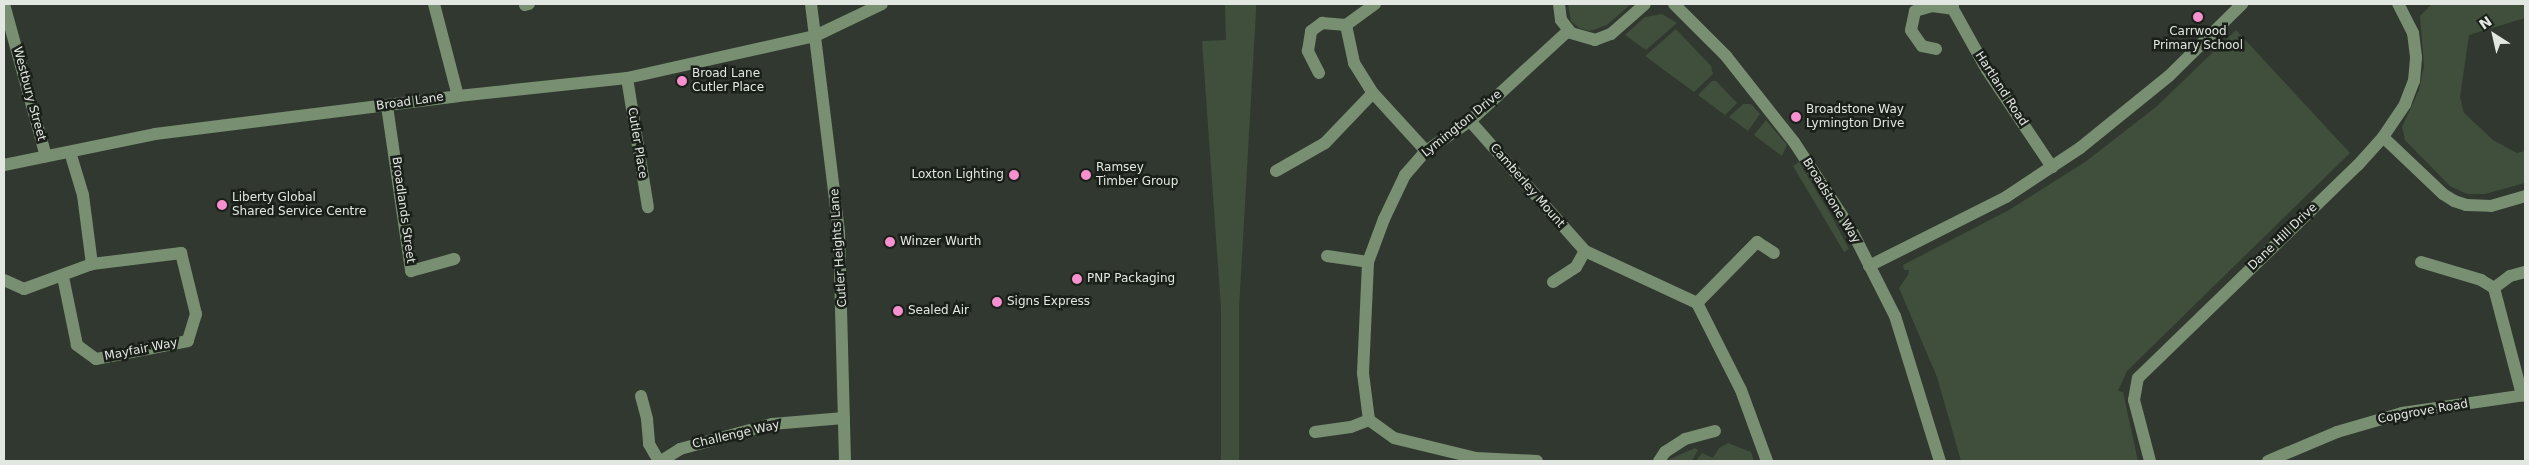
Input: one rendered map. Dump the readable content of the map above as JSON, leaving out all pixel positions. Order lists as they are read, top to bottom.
{
  "streets": {
    "street": [
      "Hartland Road",
      "Westbury Street",
      "Broad Lane",
      "Lymington Drive",
      "Cutler Place",
      "Camberley Mount",
      "Broadstone Way",
      "Broadlands Street",
      "Dane Hill Drive",
      "Cutler Heights Lane",
      "Mayfair Way",
      "Copgrove Road",
      "Challenge Way"
    ]
  },
  "crossings": [
    ["Westbury Street", "Broad Lane"],
    ["Broad Lane", "Cutler Place"],
    ["Broad Lane", "Broadlands Street"],
    ["Broad Lane", "Cutler Heights Lane"],
    ["Lymington Drive", "Camberley Mount"],
    ["Cutler Heights Lane", "Challenge Way"]
  ],
  "places": [
    "Carrwood Primary School",
    "Broad Lane Cutler Place",
    "Broadstone Way Lymington Drive",
    "Loxton Lighting",
    "Ramsey Timber Group",
    "Liberty Global Shared Service Centre",
    "Winzer Wurth",
    "PNP Packaging",
    "Signs Express",
    "Sealed Air"
  ],
  "north": "top left"
}
